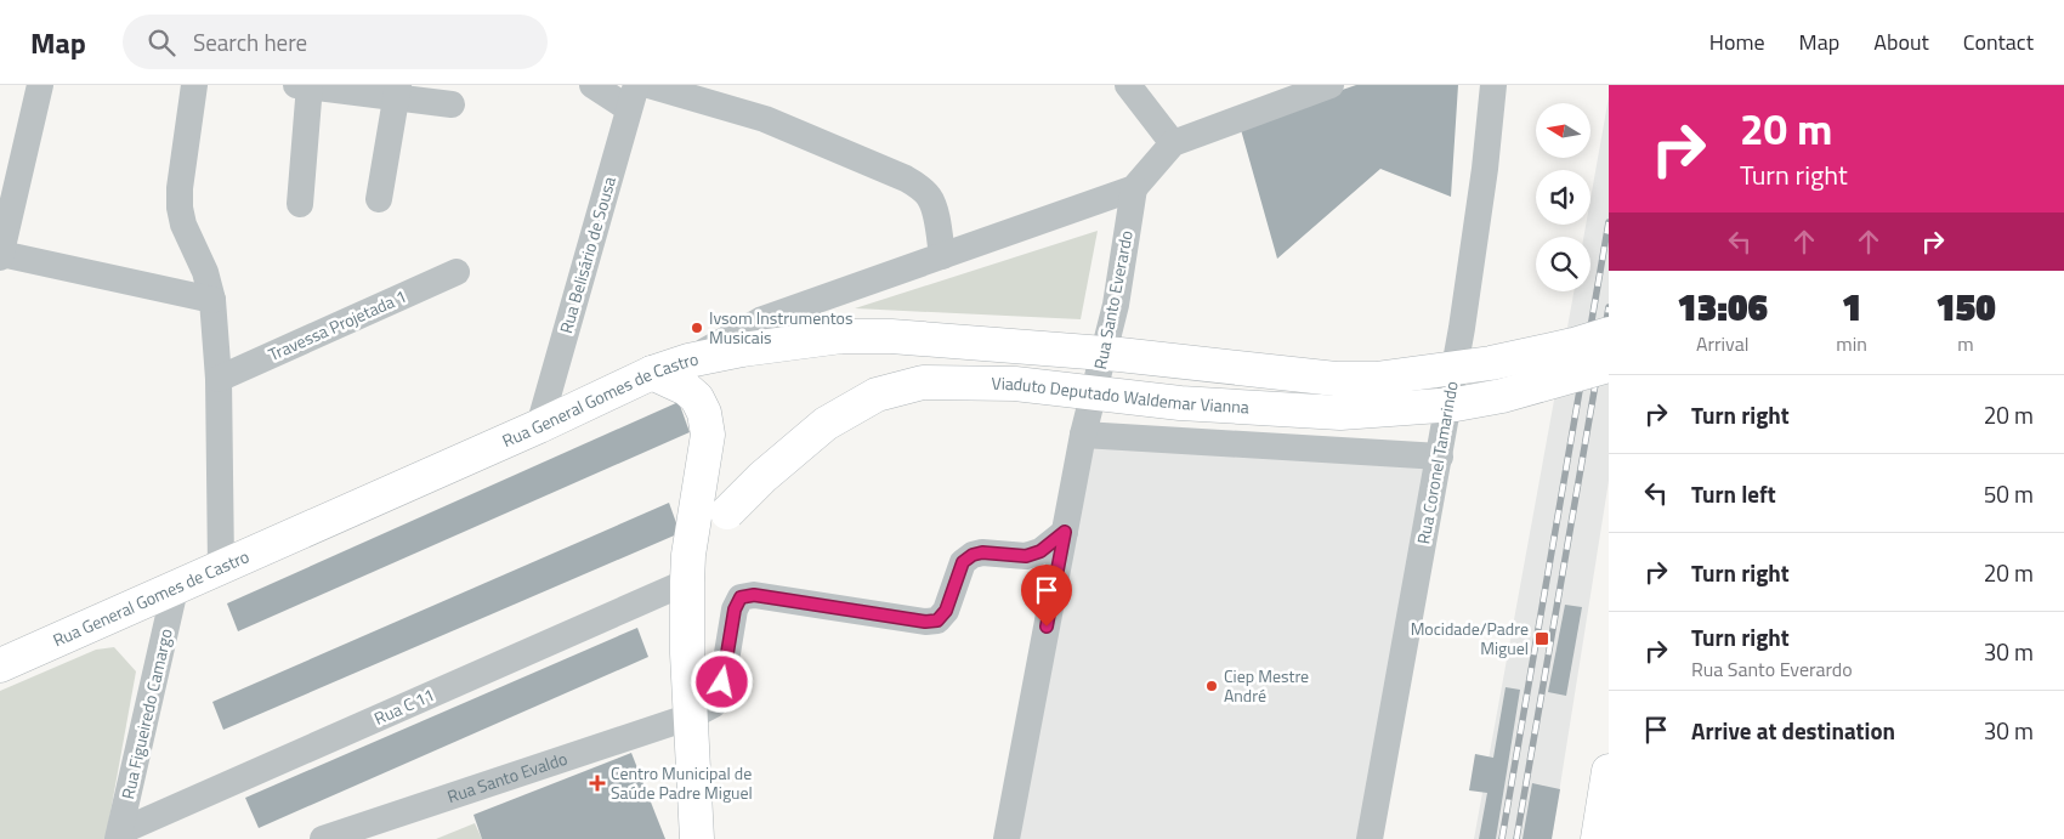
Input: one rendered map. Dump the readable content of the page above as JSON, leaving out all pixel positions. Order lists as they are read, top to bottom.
{
  "streets": {
    "main road": ["Viaduto Deputado Waldemar Vianna", "Rua General Gomes de Castro"],
    "street": [
      "Rua Belisário de Sousa",
      "Rua Santo Everardo",
      "Travessa Projetada 1",
      "Rua Coronel Tamarindo",
      "Rua C 11",
      "Rua Figueiredo Camargo",
      "Rua Santo Evaldo"
    ]
  },
  "crossings": [
    ["Rua Belisário de Sousa", "Rua General Gomes de Castro"],
    ["Rua Santo Everardo", "Rua General Gomes de Castro"],
    ["Rua Santo Everardo", "Rua Santo Evaldo"],
    ["Viaduto Deputado Waldemar Vianna", "Rua C 11"],
    ["Rua General Gomes de Castro", "Rua Figueiredo Camargo"],
    ["Rua C 11", "Rua Figueiredo Camargo"]
  ],
  "places": {
    "other": ["Ivsom Instrumentos Musicais", "Ciep Mestre André"],
    "transit": ["Mocidade/Padre Miguel"],
    "health": ["Centro Municipal de Saúde Padre Miguel"]
  },
  "north": "left",
  "page": {
    "header": "Map",
    "search": "Search here",
    "nav": [
      "Home",
      "Map",
      "About",
      "Contact"
    ],
    "turn": ["20 m", "Turn right"],
    "eta": [
      "13:06",
      "Arrival",
      "1",
      "min",
      "150",
      "m"
    ],
    "list": [
      {
        "name": "Turn right",
        "value": "20 m"
      },
      {
        "name": "Turn left",
        "value": "50 m"
      },
      {
        "name": "Turn right",
        "value": "20 m"
      },
      {
        "name": "Turn right",
        "note": "Rua Santo Everardo",
        "value": "30 m"
      },
      {
        "name": "Arrive at destination",
        "value": "30 m"
      }
    ]
  }
}
